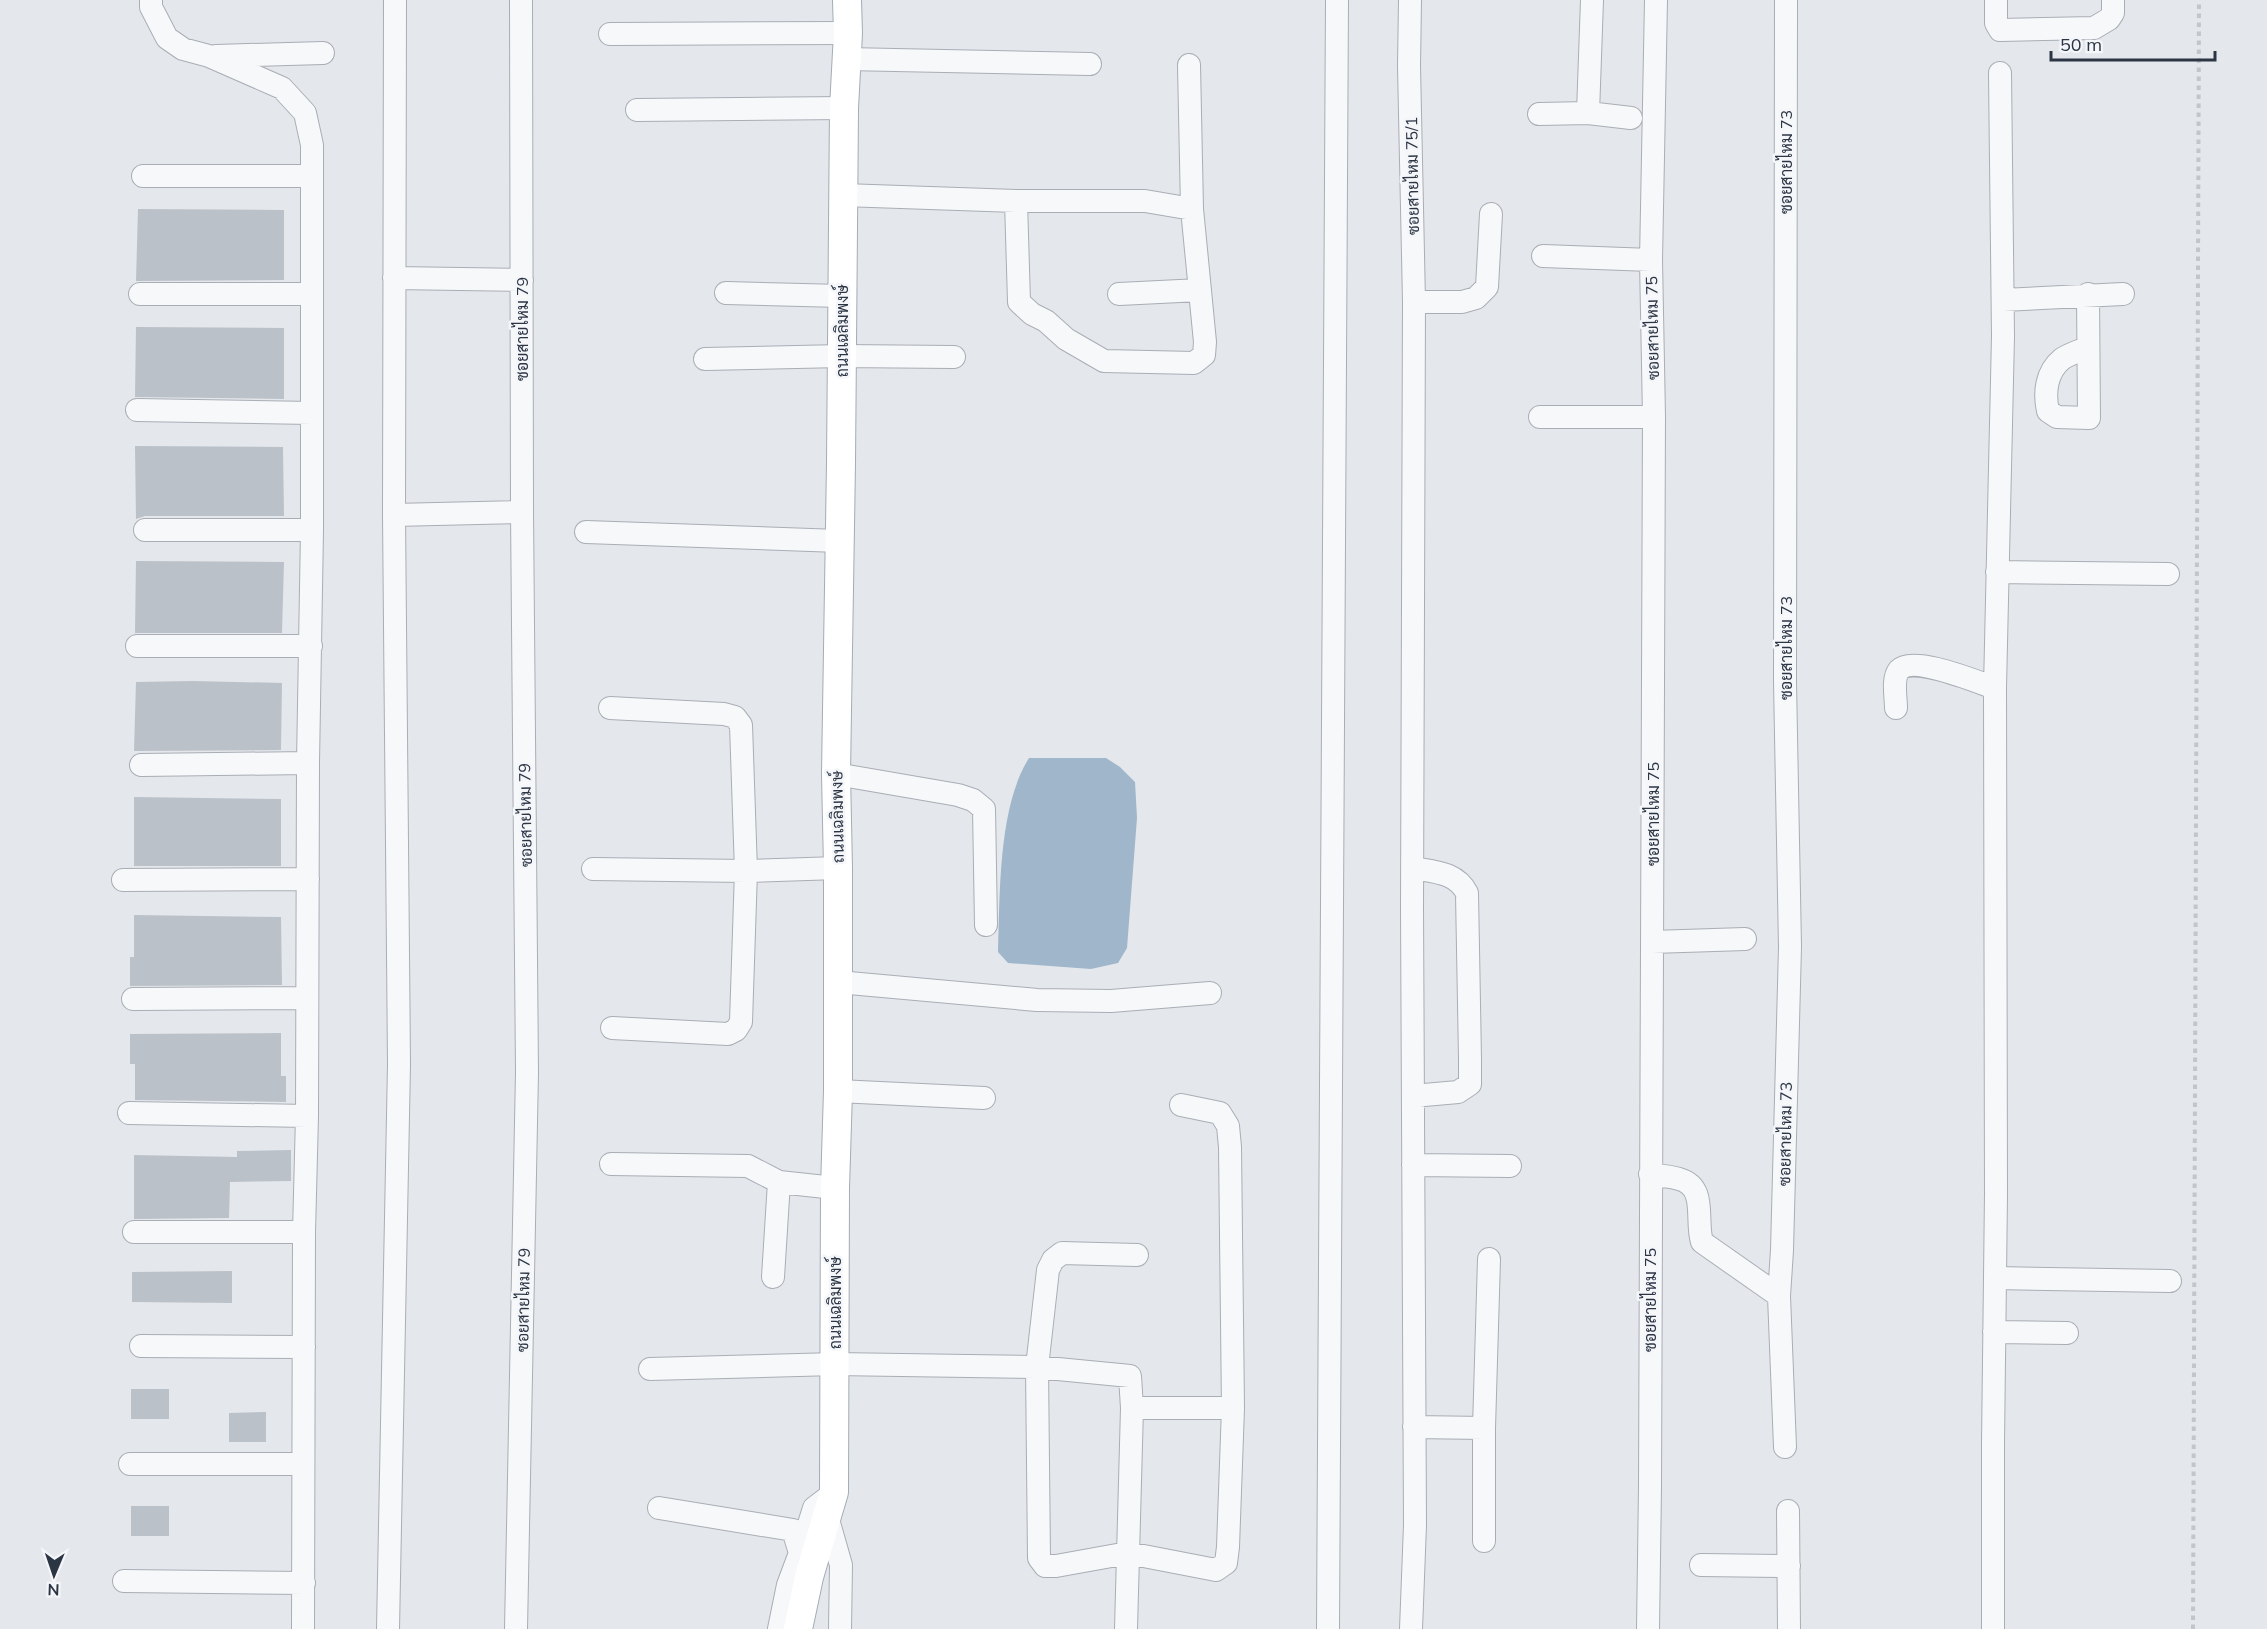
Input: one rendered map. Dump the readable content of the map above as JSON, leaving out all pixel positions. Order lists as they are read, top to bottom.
{
  "streets": {
    "main road": ["ถนนเฉลิมพงษ์"],
    "street": [
      "ซอยสายไหม 73",
      "ซอยสายไหม 75/1",
      "ซอยสายไหม 75",
      "ซอยสายไหม 79"
    ]
  },
  "scale_bar": "50 m",
  "north": "bottom"
}
